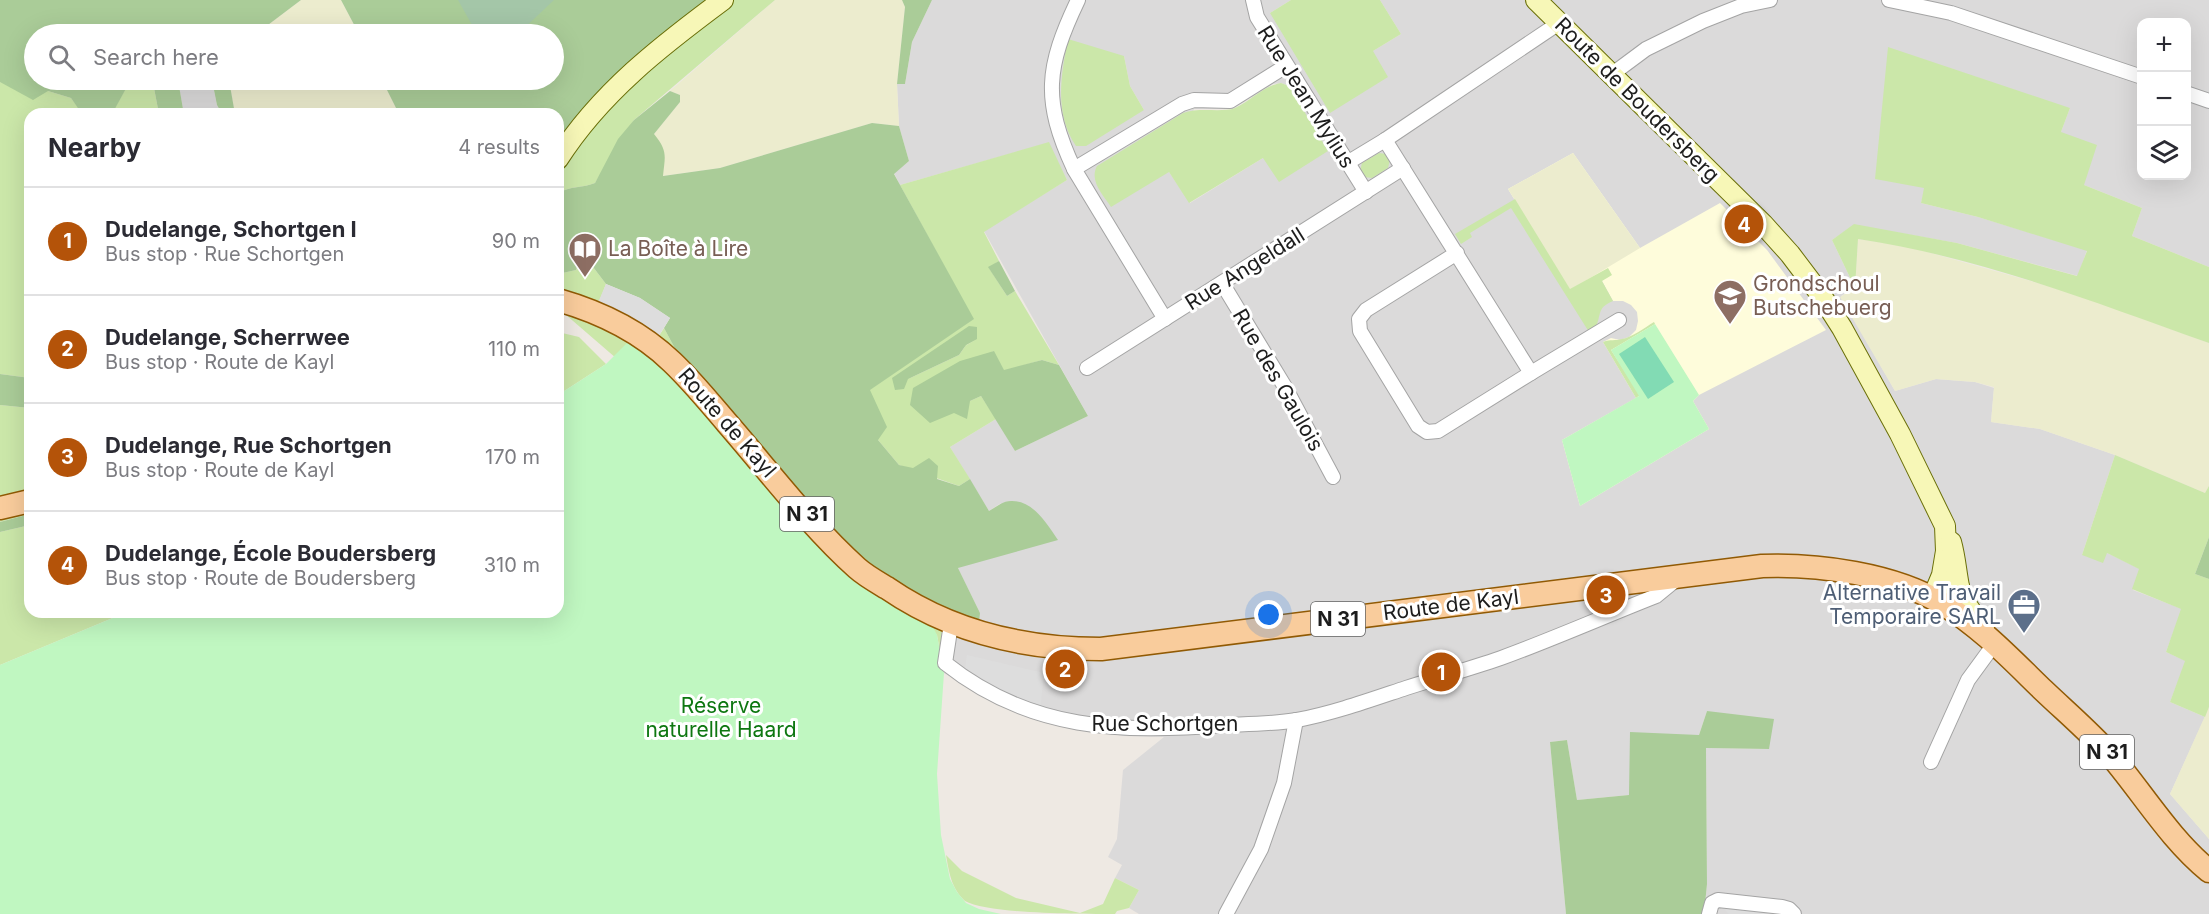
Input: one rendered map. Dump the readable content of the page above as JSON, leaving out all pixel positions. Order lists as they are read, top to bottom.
{
  "streets": {
    "main road": ["Route de Boudersberg", "Route de Kayl", "N 31"],
    "street": [
      "Rue Jean Mylius",
      "Rue Angeldall",
      "Rue des Gaulois",
      "Rue Schortgen"
    ]
  },
  "crossings": [
    ["Rue Jean Mylius", "Rue Angeldall"],
    ["Route de Boudersberg", "Route de Kayl"],
    ["Rue Angeldall", "Rue des Gaulois"],
    ["Route de Kayl", "Rue Schortgen"]
  ],
  "parks": ["Réserve naturelle Haard"],
  "places": {
    "library": ["La Boîte à Lire"],
    "school or university": ["Grondschoul Butschebuerg"],
    "office": ["Alternative Travail Temporaire SARL"]
  },
  "page": {
    "map_buttons": ["+", "−"],
    "search": "Search here",
    "heading": ["Nearby", "4 results"],
    "list": [
      {
        "mark": "1",
        "name": "Dudelange, Schortgen I",
        "note": "Bus stop · Rue Schortgen",
        "value": "90 m"
      },
      {
        "mark": "2",
        "name": "Dudelange, Scherrwee",
        "note": "Bus stop · Route de Kayl",
        "value": "110 m"
      },
      {
        "mark": "3",
        "name": "Dudelange, Rue Schortgen",
        "note": "Bus stop · Route de Kayl",
        "value": "170 m"
      },
      {
        "mark": "4",
        "name": "Dudelange, École Boudersberg",
        "note": "Bus stop · Route de Boudersberg",
        "value": "310 m"
      }
    ],
    "pins": [
      "4",
      "3",
      "2",
      "1"
    ]
  }
}
